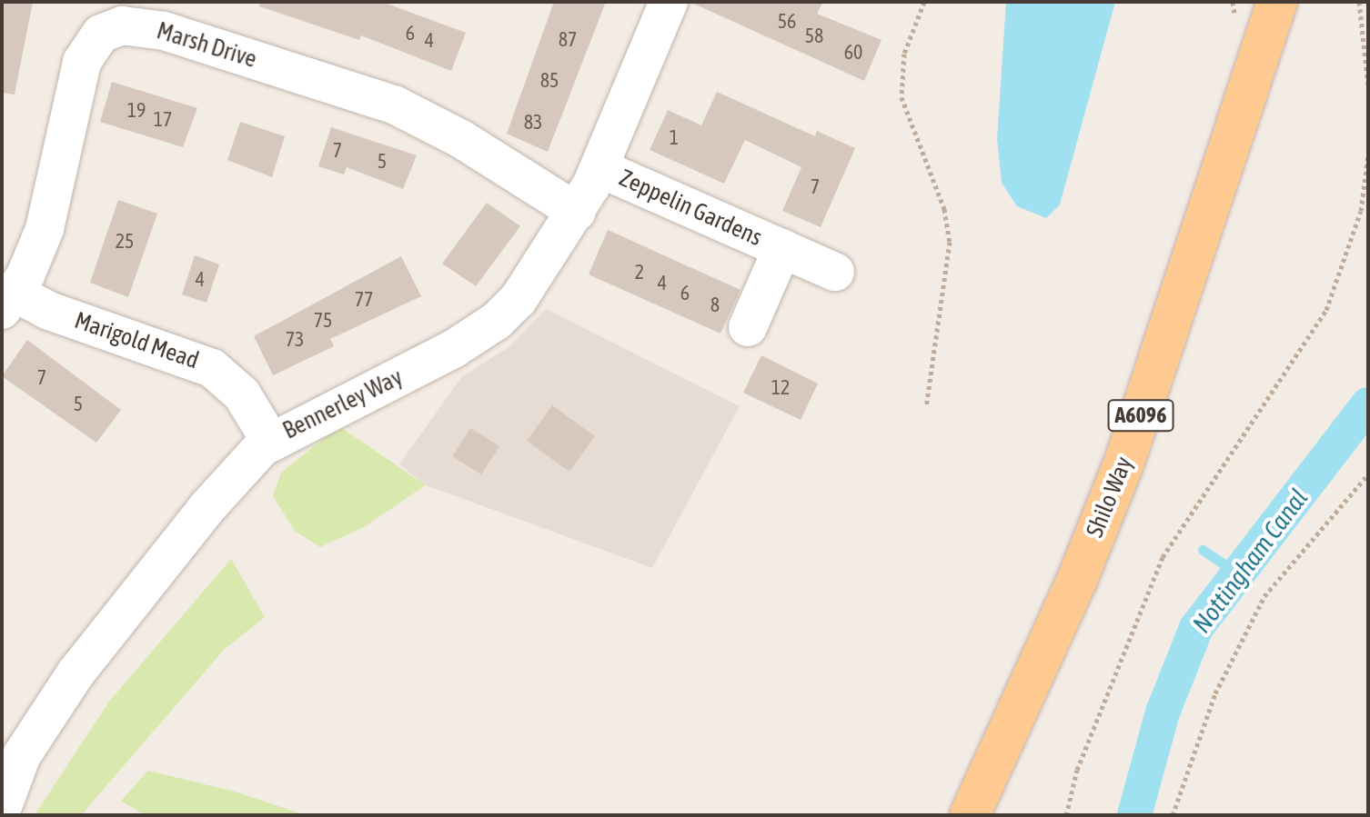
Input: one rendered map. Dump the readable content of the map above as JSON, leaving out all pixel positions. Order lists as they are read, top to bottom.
{
  "streets": {
    "main road": ["A6096", "Shilo Way"],
    "street": [
      "Marsh Drive",
      "Zeppelin Gardens",
      "Marigold Mead",
      "Bennerley Way"
    ]
  },
  "crossings": [
    ["Marsh Drive", "Marigold Mead"],
    ["Marsh Drive", "Bennerley Way"],
    ["Zeppelin Gardens", "Bennerley Way"],
    ["Marigold Mead", "Bennerley Way"]
  ],
  "water": ["Nottingham Canal"],
  "house_numbers": [
    "56",
    "6",
    "58",
    "87",
    "4",
    "60",
    "85",
    "19",
    "17",
    "83",
    "1",
    "7",
    "5",
    "7",
    "25",
    "2",
    "4",
    "4",
    "6",
    "77",
    "8",
    "75",
    "73",
    "7",
    "12",
    "5"
  ]
}
